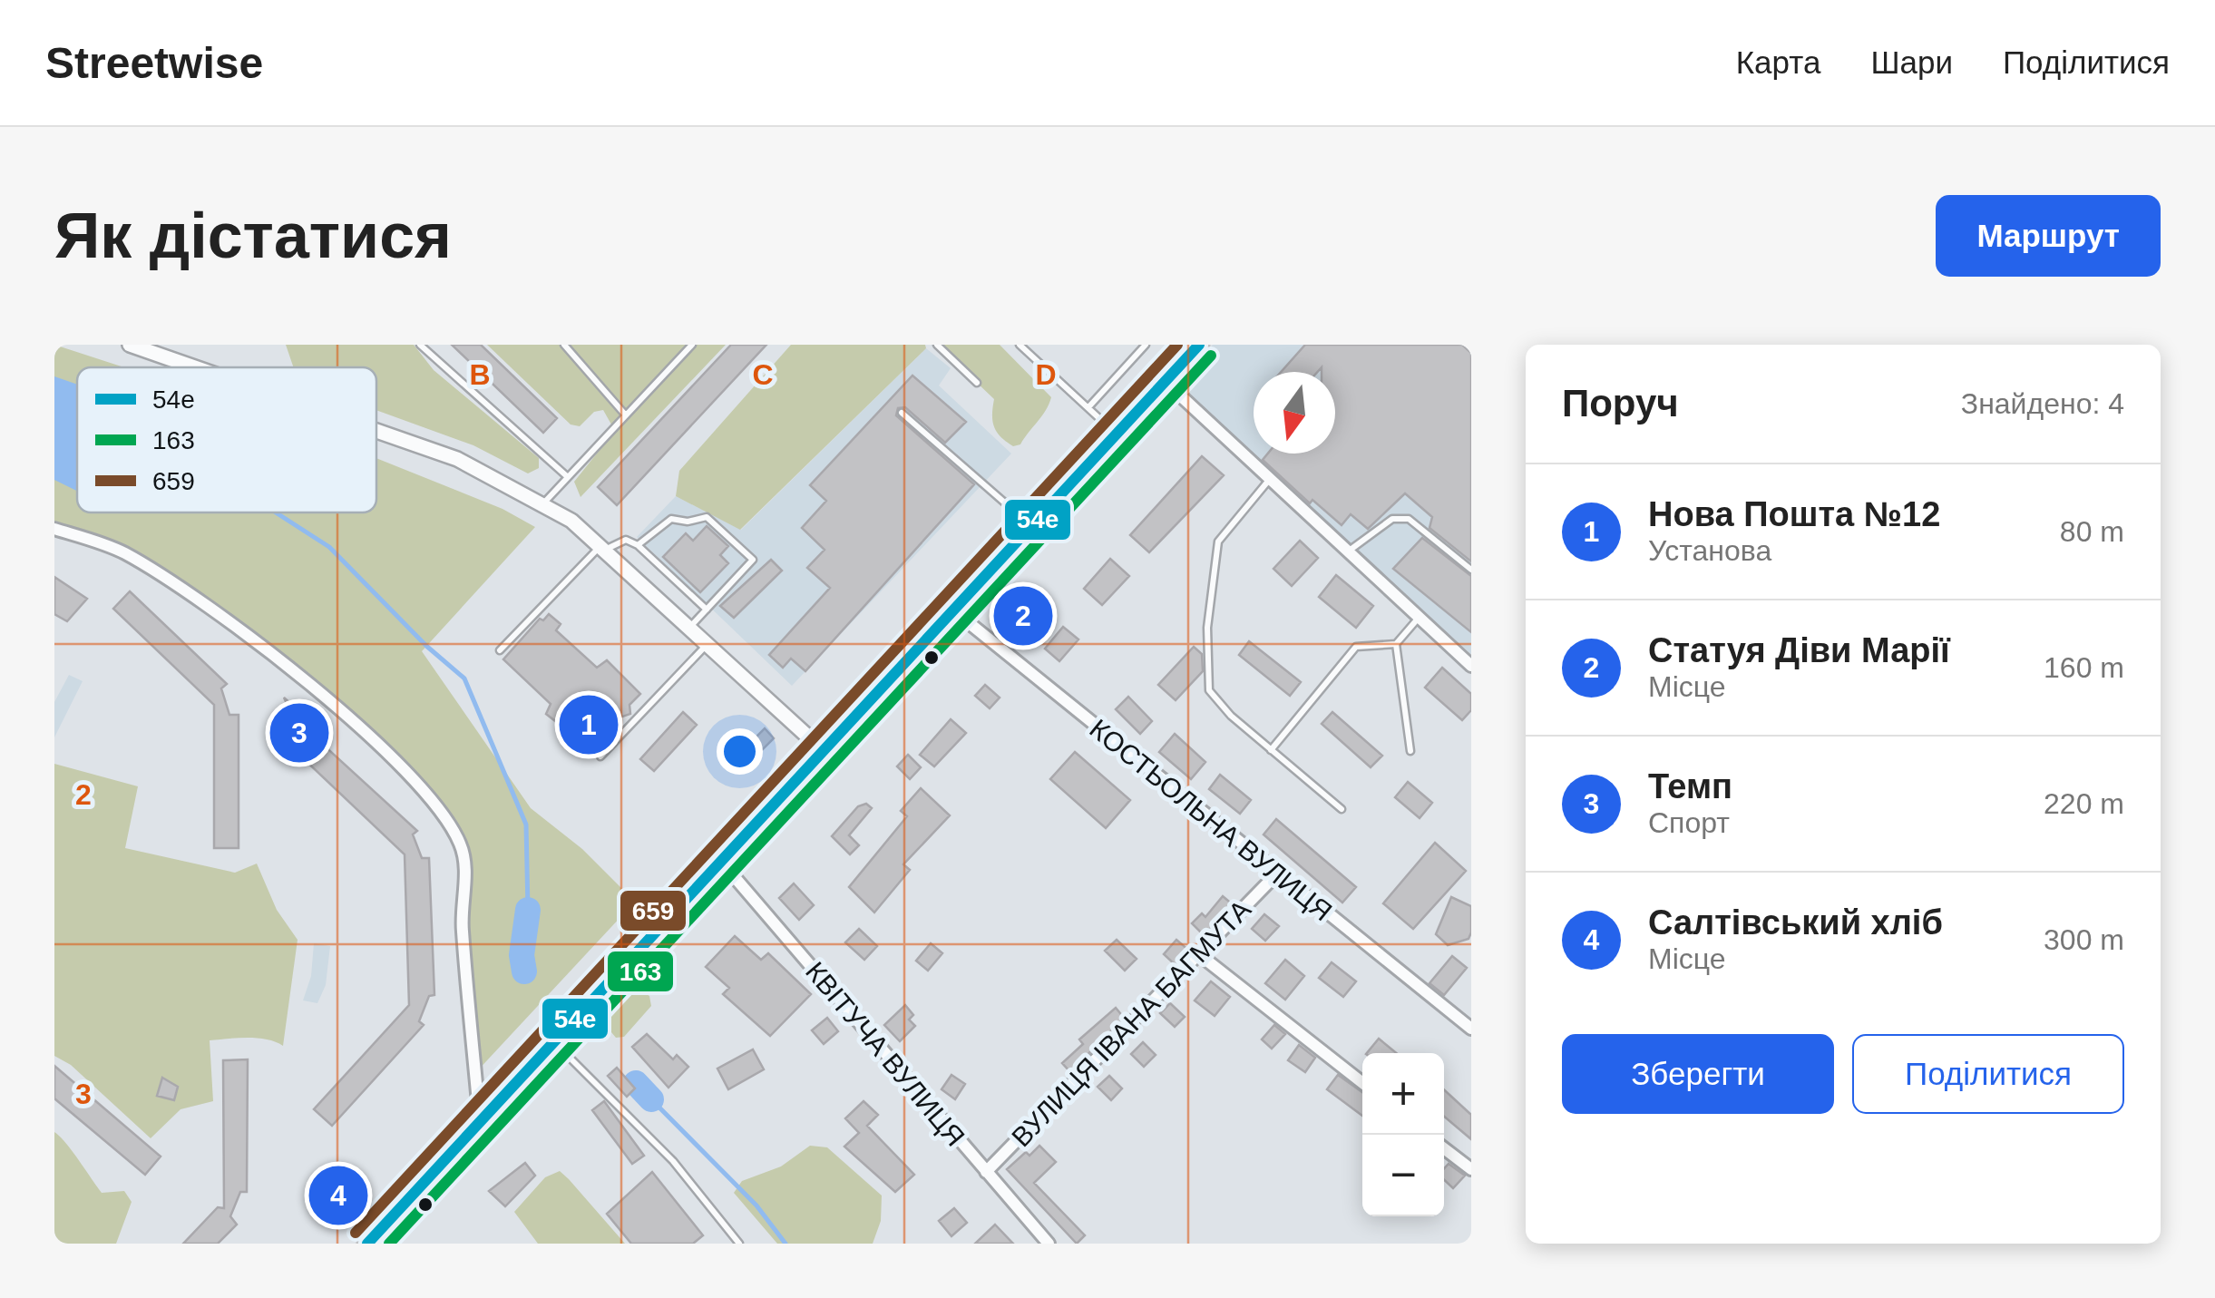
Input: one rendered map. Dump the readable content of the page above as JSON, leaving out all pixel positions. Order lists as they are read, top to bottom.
{
  "streets": {
    "street": ["КОСТЬОЛЬНА ВУЛИЦЯ", "ВУЛИЦЯ ІВАНА БАГМУТА", "КВІТУЧА ВУЛИЦЯ"]
  },
  "crossings": [
    ["КОСТЬОЛЬНА ВУЛИЦЯ", "ВУЛИЦЯ ІВАНА БАГМУТА"],
    ["ВУЛИЦЯ ІВАНА БАГМУТА", "КВІТУЧА ВУЛИЦЯ"]
  ],
  "lines": ["transit line 54е", "transit line 659", "transit line 163"],
  "legend": ["54е", "163", "659"],
  "north": "bottom",
  "page": {
    "header": "Streetwise",
    "nav": ["Карта", "Шари", "Поділитися"],
    "buttons": [
      "Маршрут",
      ["Зберегти", "Поділитися"]
    ],
    "title": "Як дістатися",
    "heading": ["Поруч", "Знайдено: 4"],
    "list": [
      {
        "mark": "1",
        "name": "Нова Пошта №12",
        "note": "Установа",
        "value": "80 m"
      },
      {
        "mark": "2",
        "name": "Статуя Діви Марії",
        "note": "Місце",
        "value": "160 m"
      },
      {
        "mark": "3",
        "name": "Темп",
        "note": "Спорт",
        "value": "220 m"
      },
      {
        "mark": "4",
        "name": "Салтівський хліб",
        "note": "Місце",
        "value": "300 m"
      }
    ],
    "pins": [
      "2",
      "1",
      "3",
      "4"
    ],
    "map_buttons": ["+", "−"]
  },
  "grid": {
    "columns": ["B", "C", "D"],
    "rows": ["2", "3"]
  }
}
